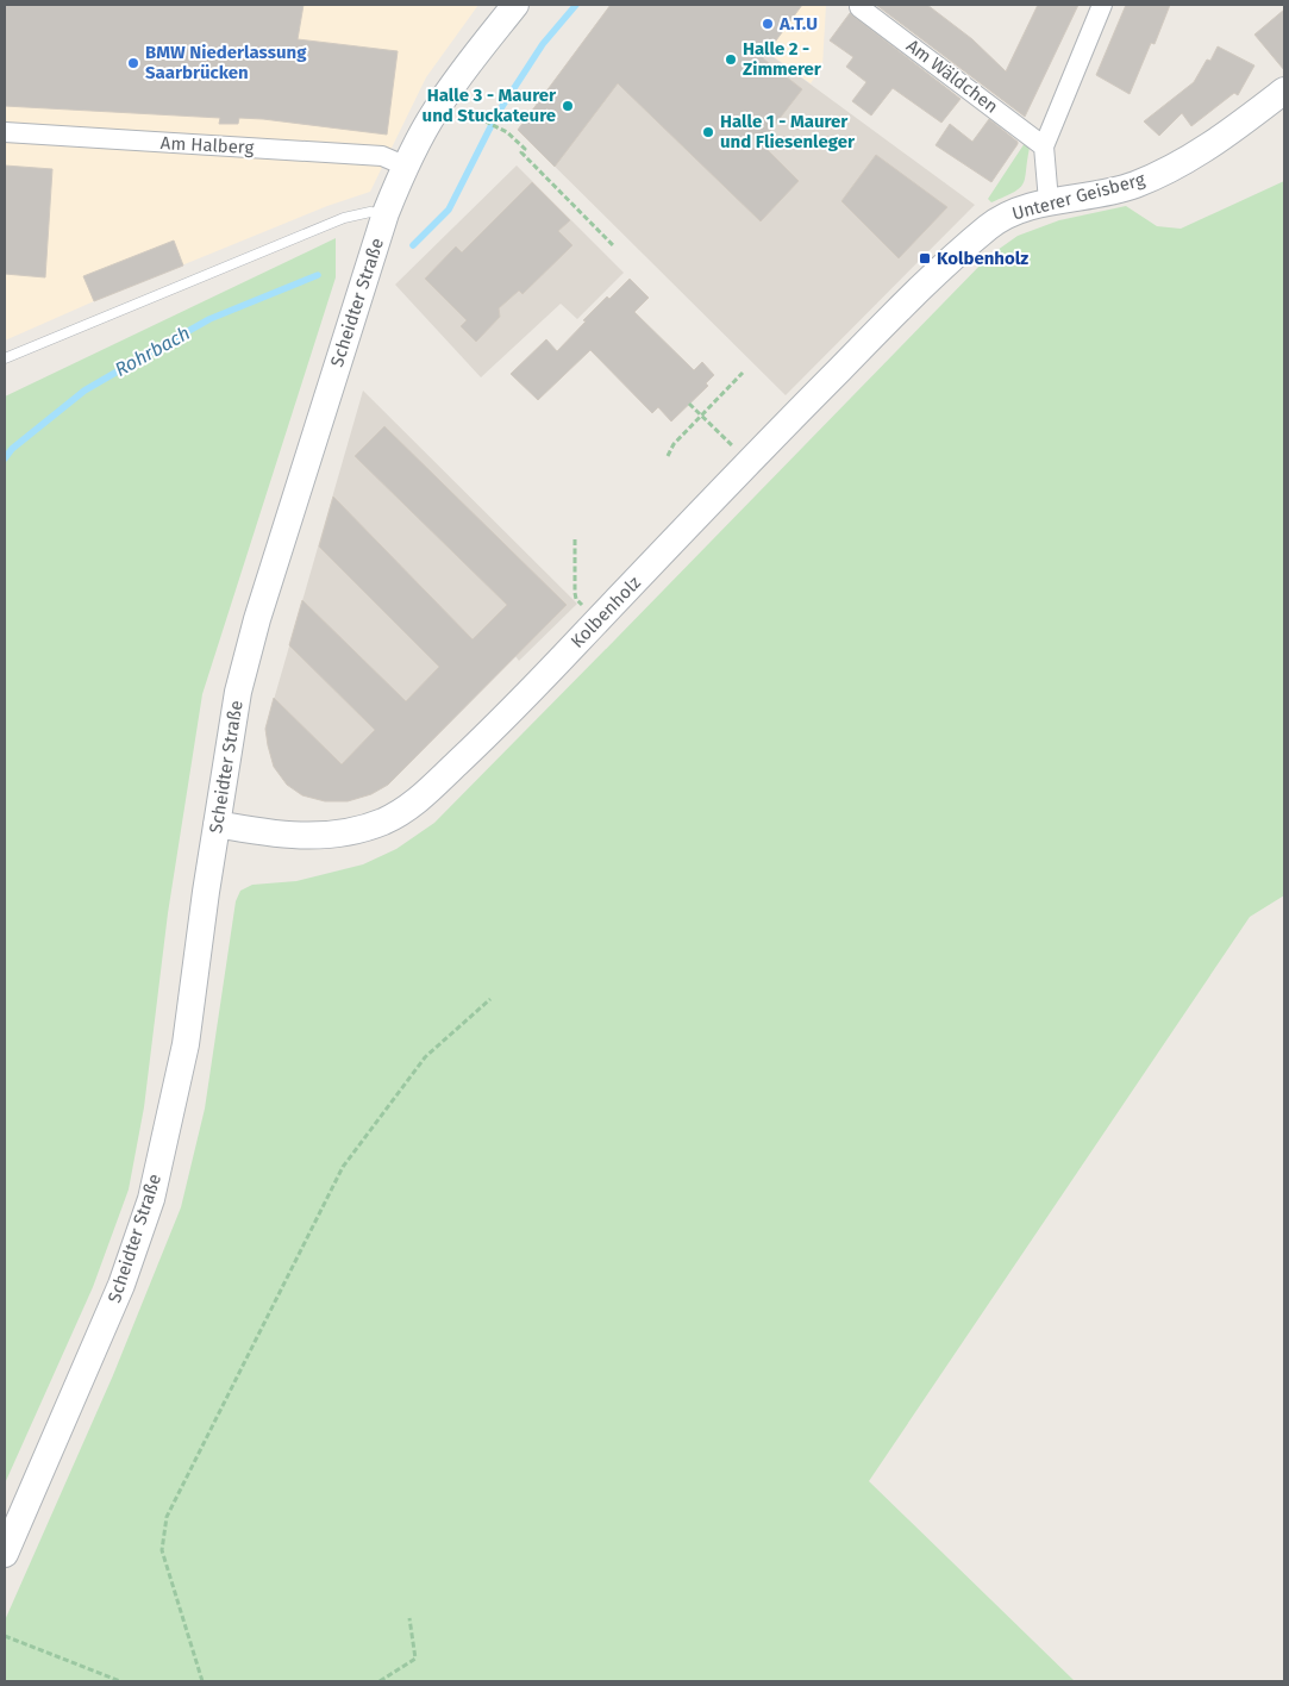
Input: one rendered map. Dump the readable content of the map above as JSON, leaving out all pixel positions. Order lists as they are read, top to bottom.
{
  "streets": {
    "main road": ["Unterer Geisberg", "Scheidter Straße", "Kolbenholz"],
    "street": ["Am Wäldchen", "Am Halberg"]
  },
  "crossings": [
    ["Am Halberg", "Scheidter Straße"],
    ["Unterer Geisberg", "Kolbenholz"],
    ["Scheidter Straße", "Kolbenholz"]
  ],
  "water": ["Rohrbach"],
  "places": {
    "other": [
      "A.T.U",
      "Halle 2 - Zimmerer",
      "BMW Niederlassung Saarbrücken",
      "Halle 3 - Maurer und Stuckateure",
      "Halle 1 - Maurer und Fliesenleger"
    ],
    "transit": ["Kolbenholz"]
  }
}
